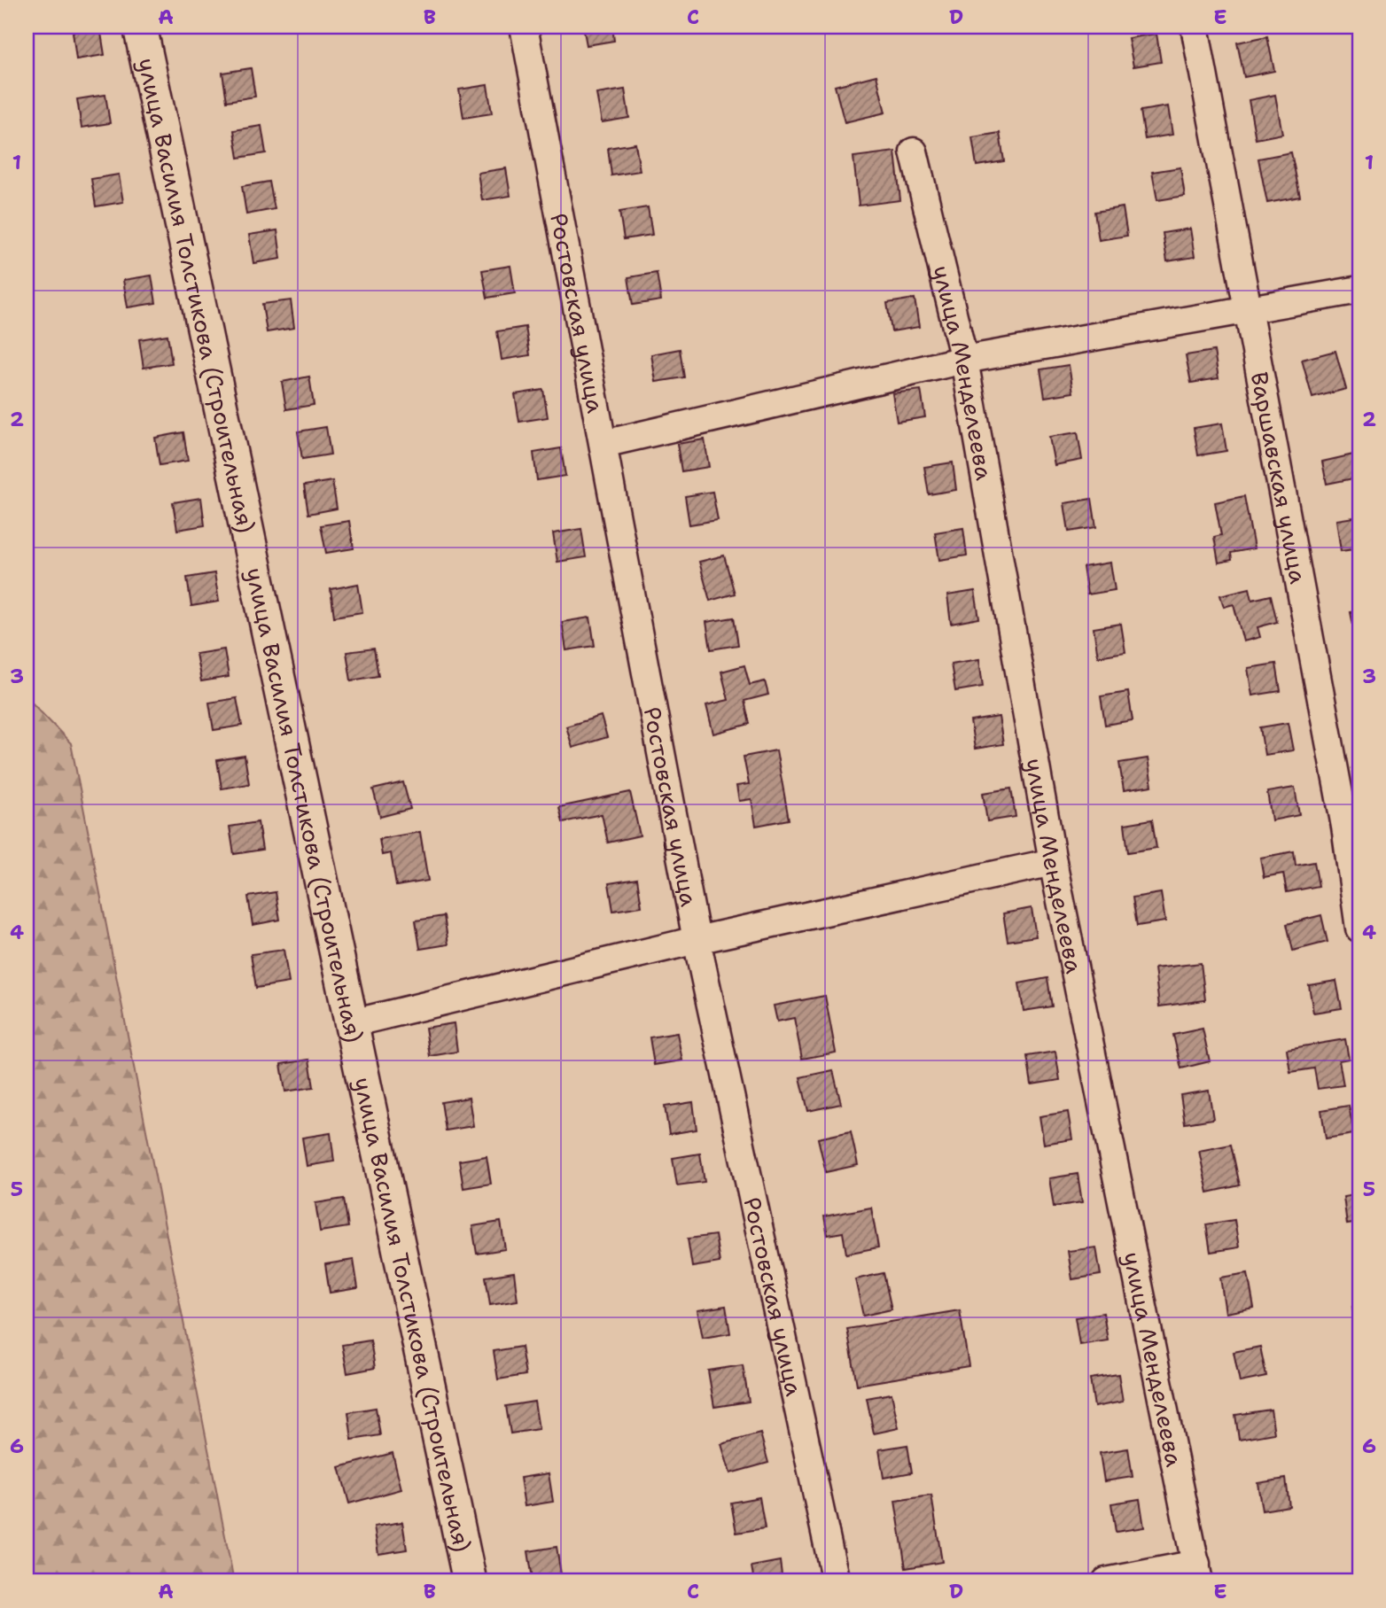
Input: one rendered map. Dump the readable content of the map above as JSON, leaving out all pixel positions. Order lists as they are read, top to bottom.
{
  "streets": {
    "main road": ["улица Василия Толстикова (Строительная)"],
    "street": ["Ростовская улица", "улица Менделеева", "Варшавская улица"]
  },
  "grid": {
    "columns": [
      "A",
      "B",
      "C",
      "D",
      "E"
    ],
    "rows": [
      "1",
      "2",
      "3",
      "4",
      "5",
      "6"
    ]
  }
}
